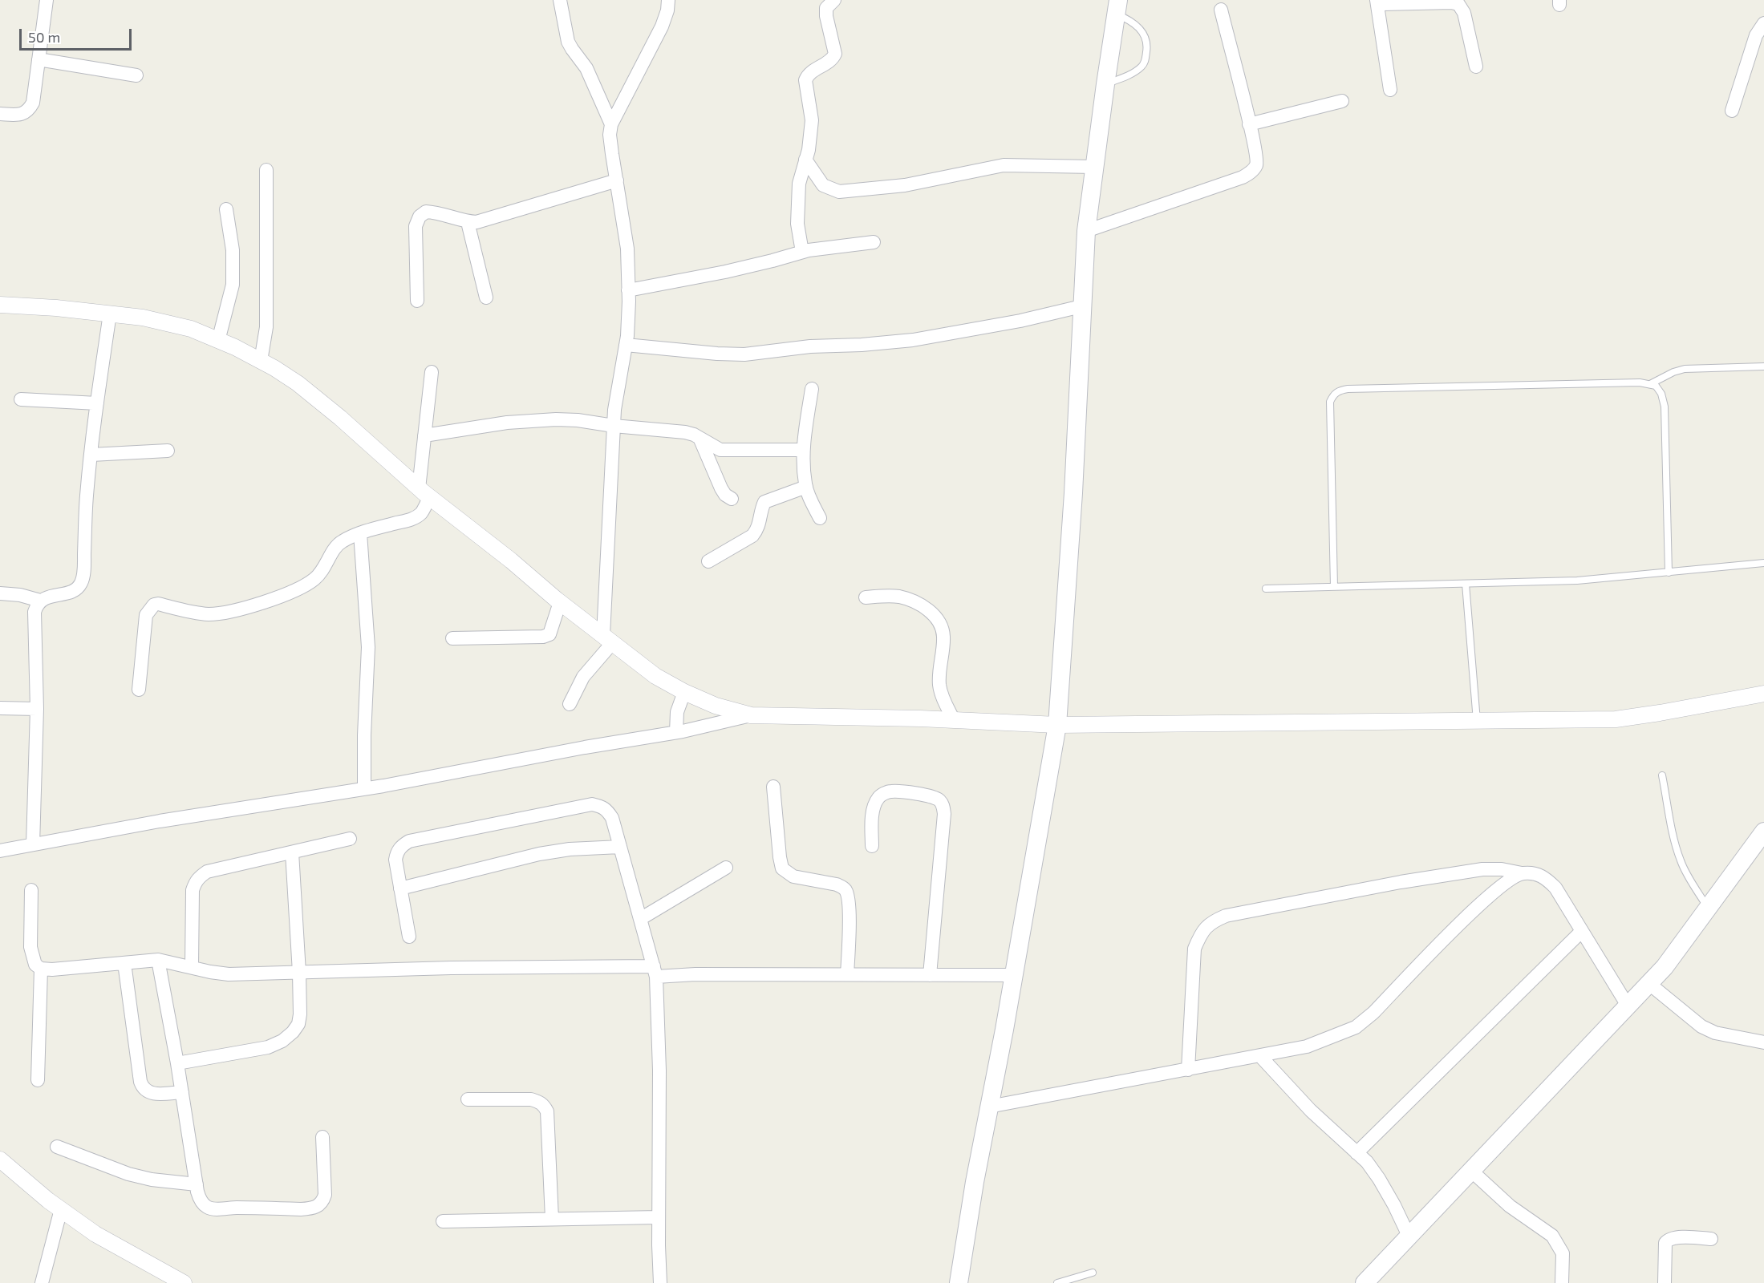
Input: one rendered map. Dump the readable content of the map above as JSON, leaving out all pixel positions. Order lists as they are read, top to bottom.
{
  "scale_bar": "50 m"
}
